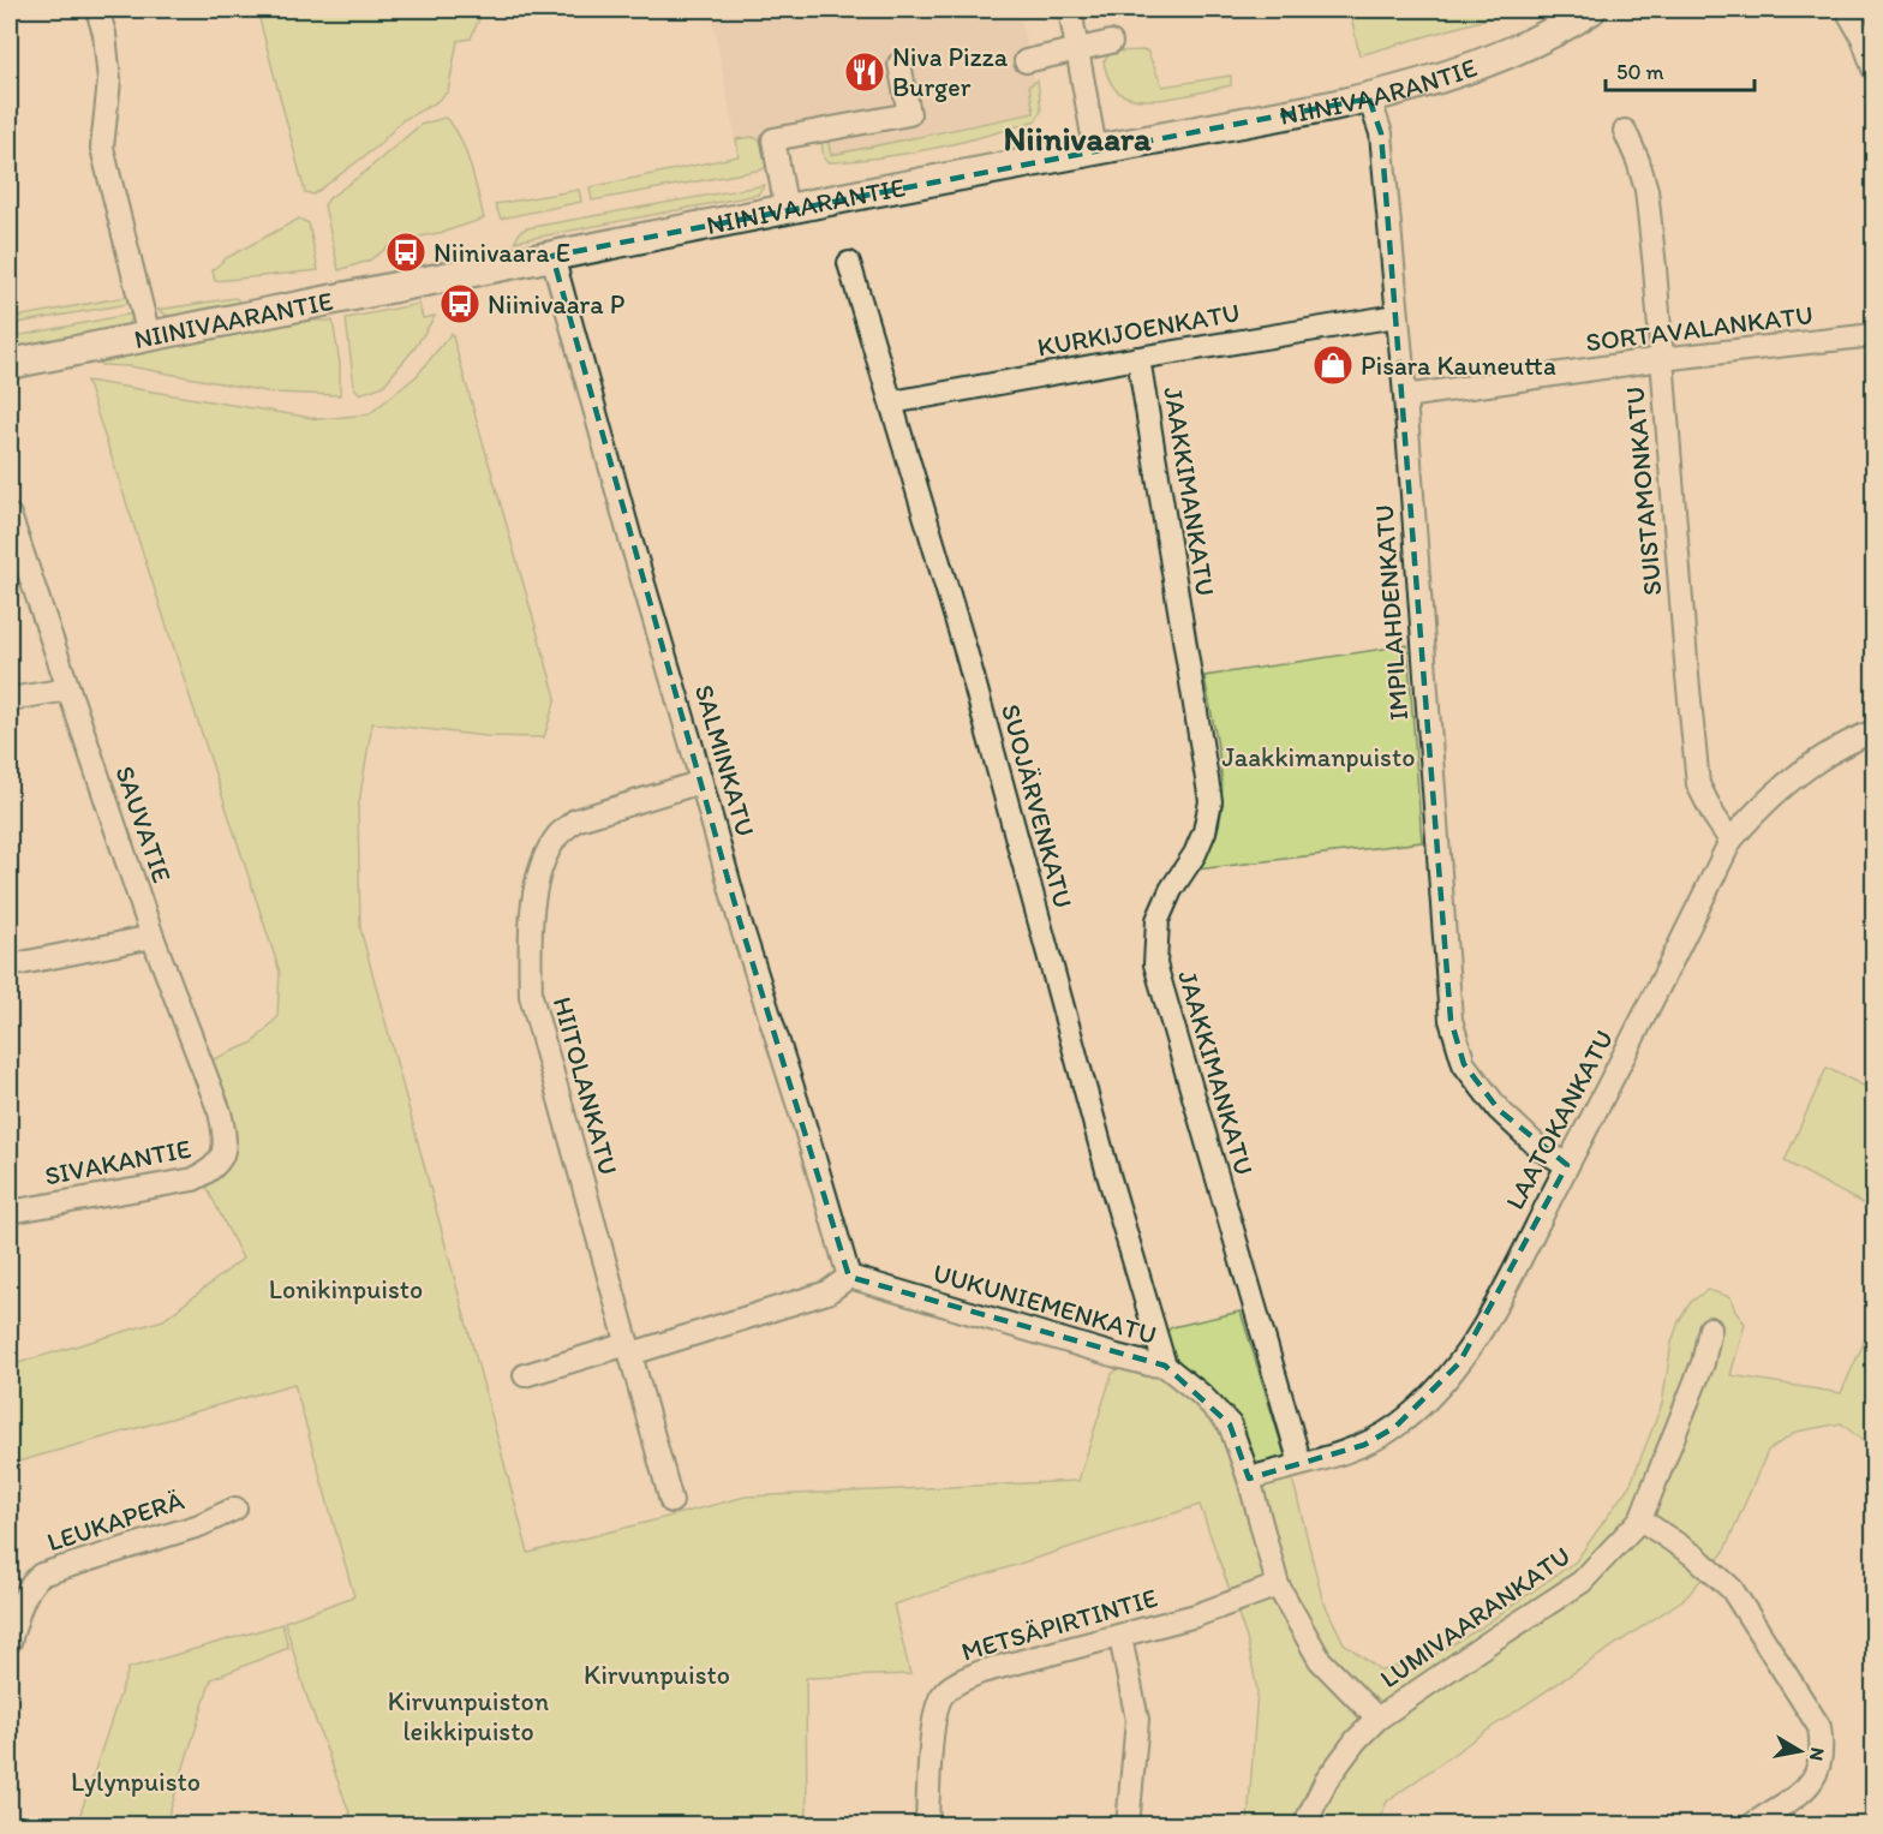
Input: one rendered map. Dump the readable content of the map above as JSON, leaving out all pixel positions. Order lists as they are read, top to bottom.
{
  "streets": {
    "main road": ["NIINIVAARANTIE"],
    "street": [
      "SORTAVALANKATU",
      "KURKIJOENKATU",
      "JAAKKIMANKATU",
      "SUISTAMONKATU",
      "IMPILAHDENKATU",
      "SALMINKATU",
      "SUOJÄRVENKATU",
      "SAUVATIE",
      "HIITOLANKATU",
      "LAATOKANKATU",
      "SIVAKANTIE",
      "UUKUNIEMENKATU",
      "LEUKAPERÄ",
      "LUMIVAARANKATU",
      "METSÄPIRTINTIE"
    ]
  },
  "crossings": [
    ["NIINIVAARANTIE", "IMPILAHDENKATU"],
    ["NIINIVAARANTIE", "SALMINKATU"],
    ["SORTAVALANKATU", "SUISTAMONKATU"],
    ["SORTAVALANKATU", "IMPILAHDENKATU"],
    ["KURKIJOENKATU", "JAAKKIMANKATU"],
    ["KURKIJOENKATU", "IMPILAHDENKATU"],
    ["KURKIJOENKATU", "SUOJÄRVENKATU"],
    ["JAAKKIMANKATU", "LAATOKANKATU"],
    ["SUISTAMONKATU", "LAATOKANKATU"],
    ["IMPILAHDENKATU", "LAATOKANKATU"],
    ["SALMINKATU", "HIITOLANKATU"],
    ["SALMINKATU", "UUKUNIEMENKATU"],
    ["SUOJÄRVENKATU", "UUKUNIEMENKATU"],
    ["SAUVATIE", "SIVAKANTIE"],
    ["LAATOKANKATU", "UUKUNIEMENKATU"],
    ["UUKUNIEMENKATU", "LUMIVAARANKATU"],
    ["UUKUNIEMENKATU", "METSÄPIRTINTIE"]
  ],
  "districts": ["Niinivaara"],
  "parks": [
    "Jaakkimanpuisto",
    "Lonikinpuisto",
    "Kirvunpuisto",
    "Kirvunpuiston leikkipuisto",
    "Lylynpuisto"
  ],
  "places": {
    "restaurant": ["Niva Pizza Burger"],
    "bus stop": ["Niinivaara E", "Niinivaara P"],
    "shop": ["Pisara Kauneutta"]
  },
  "scale_bar": "50 m",
  "north": "right"
}
